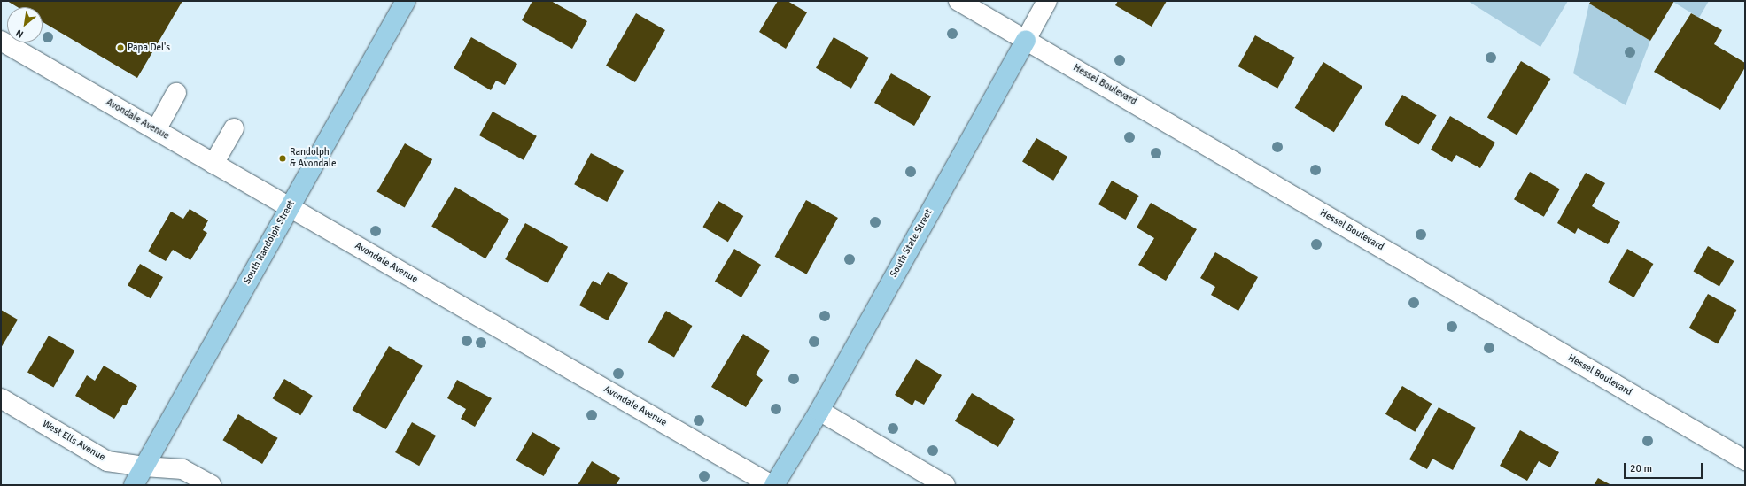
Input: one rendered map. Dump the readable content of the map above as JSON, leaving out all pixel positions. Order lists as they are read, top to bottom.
{
  "streets": {
    "main road": ["South Randolph Street", "South State Street"],
    "street": ["Hessel Boulevard", "Avondale Avenue", "West Ells Avenue"]
  },
  "crossings": [
    ["Hessel Boulevard", "South State Street"],
    ["Avondale Avenue", "South Randolph Street"],
    ["Avondale Avenue", "South State Street"],
    ["South Randolph Street", "West Ells Avenue"]
  ],
  "places": ["Papa Del's", "Randolph & Avondale"],
  "scale_bar": "20 m",
  "north": "bottom left"
}
